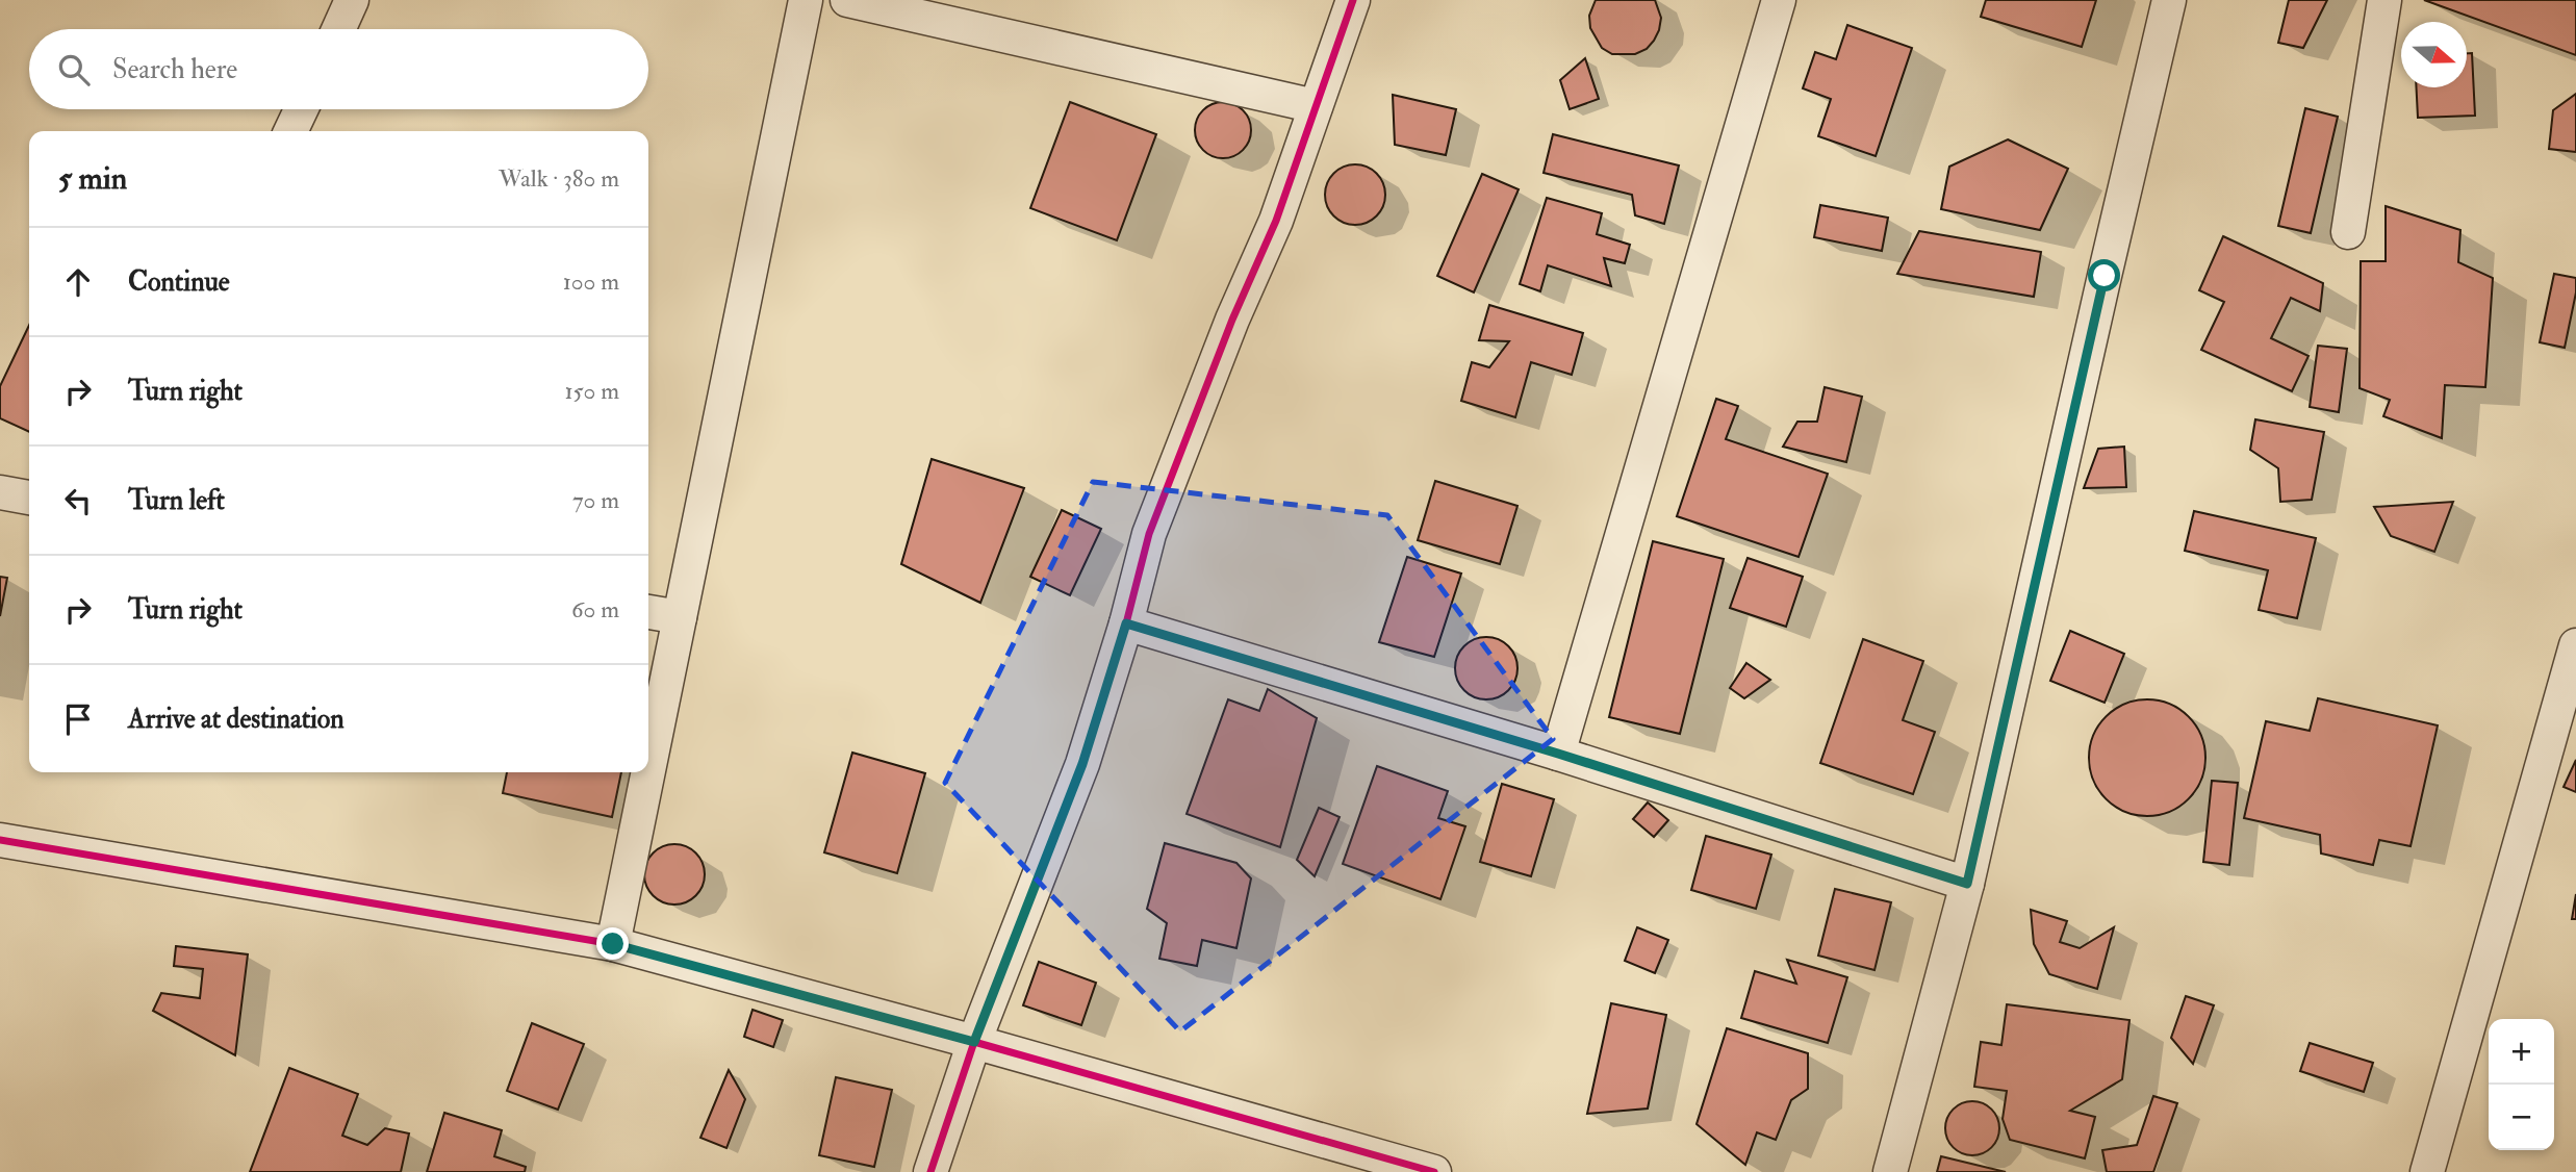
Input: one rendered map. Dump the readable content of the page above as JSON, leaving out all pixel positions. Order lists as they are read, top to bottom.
{
  "north": "right",
  "page": {
    "search": "Search here",
    "heading": ["5 min", "Walk · 380 m"],
    "list": [
      ["Continue", "100 m"],
      ["Turn right", "150 m"],
      ["Turn left", "70 m"],
      ["Turn right", "60 m"],
      "Arrive at destination"
    ],
    "map_buttons": ["+", "−"]
  }
}
